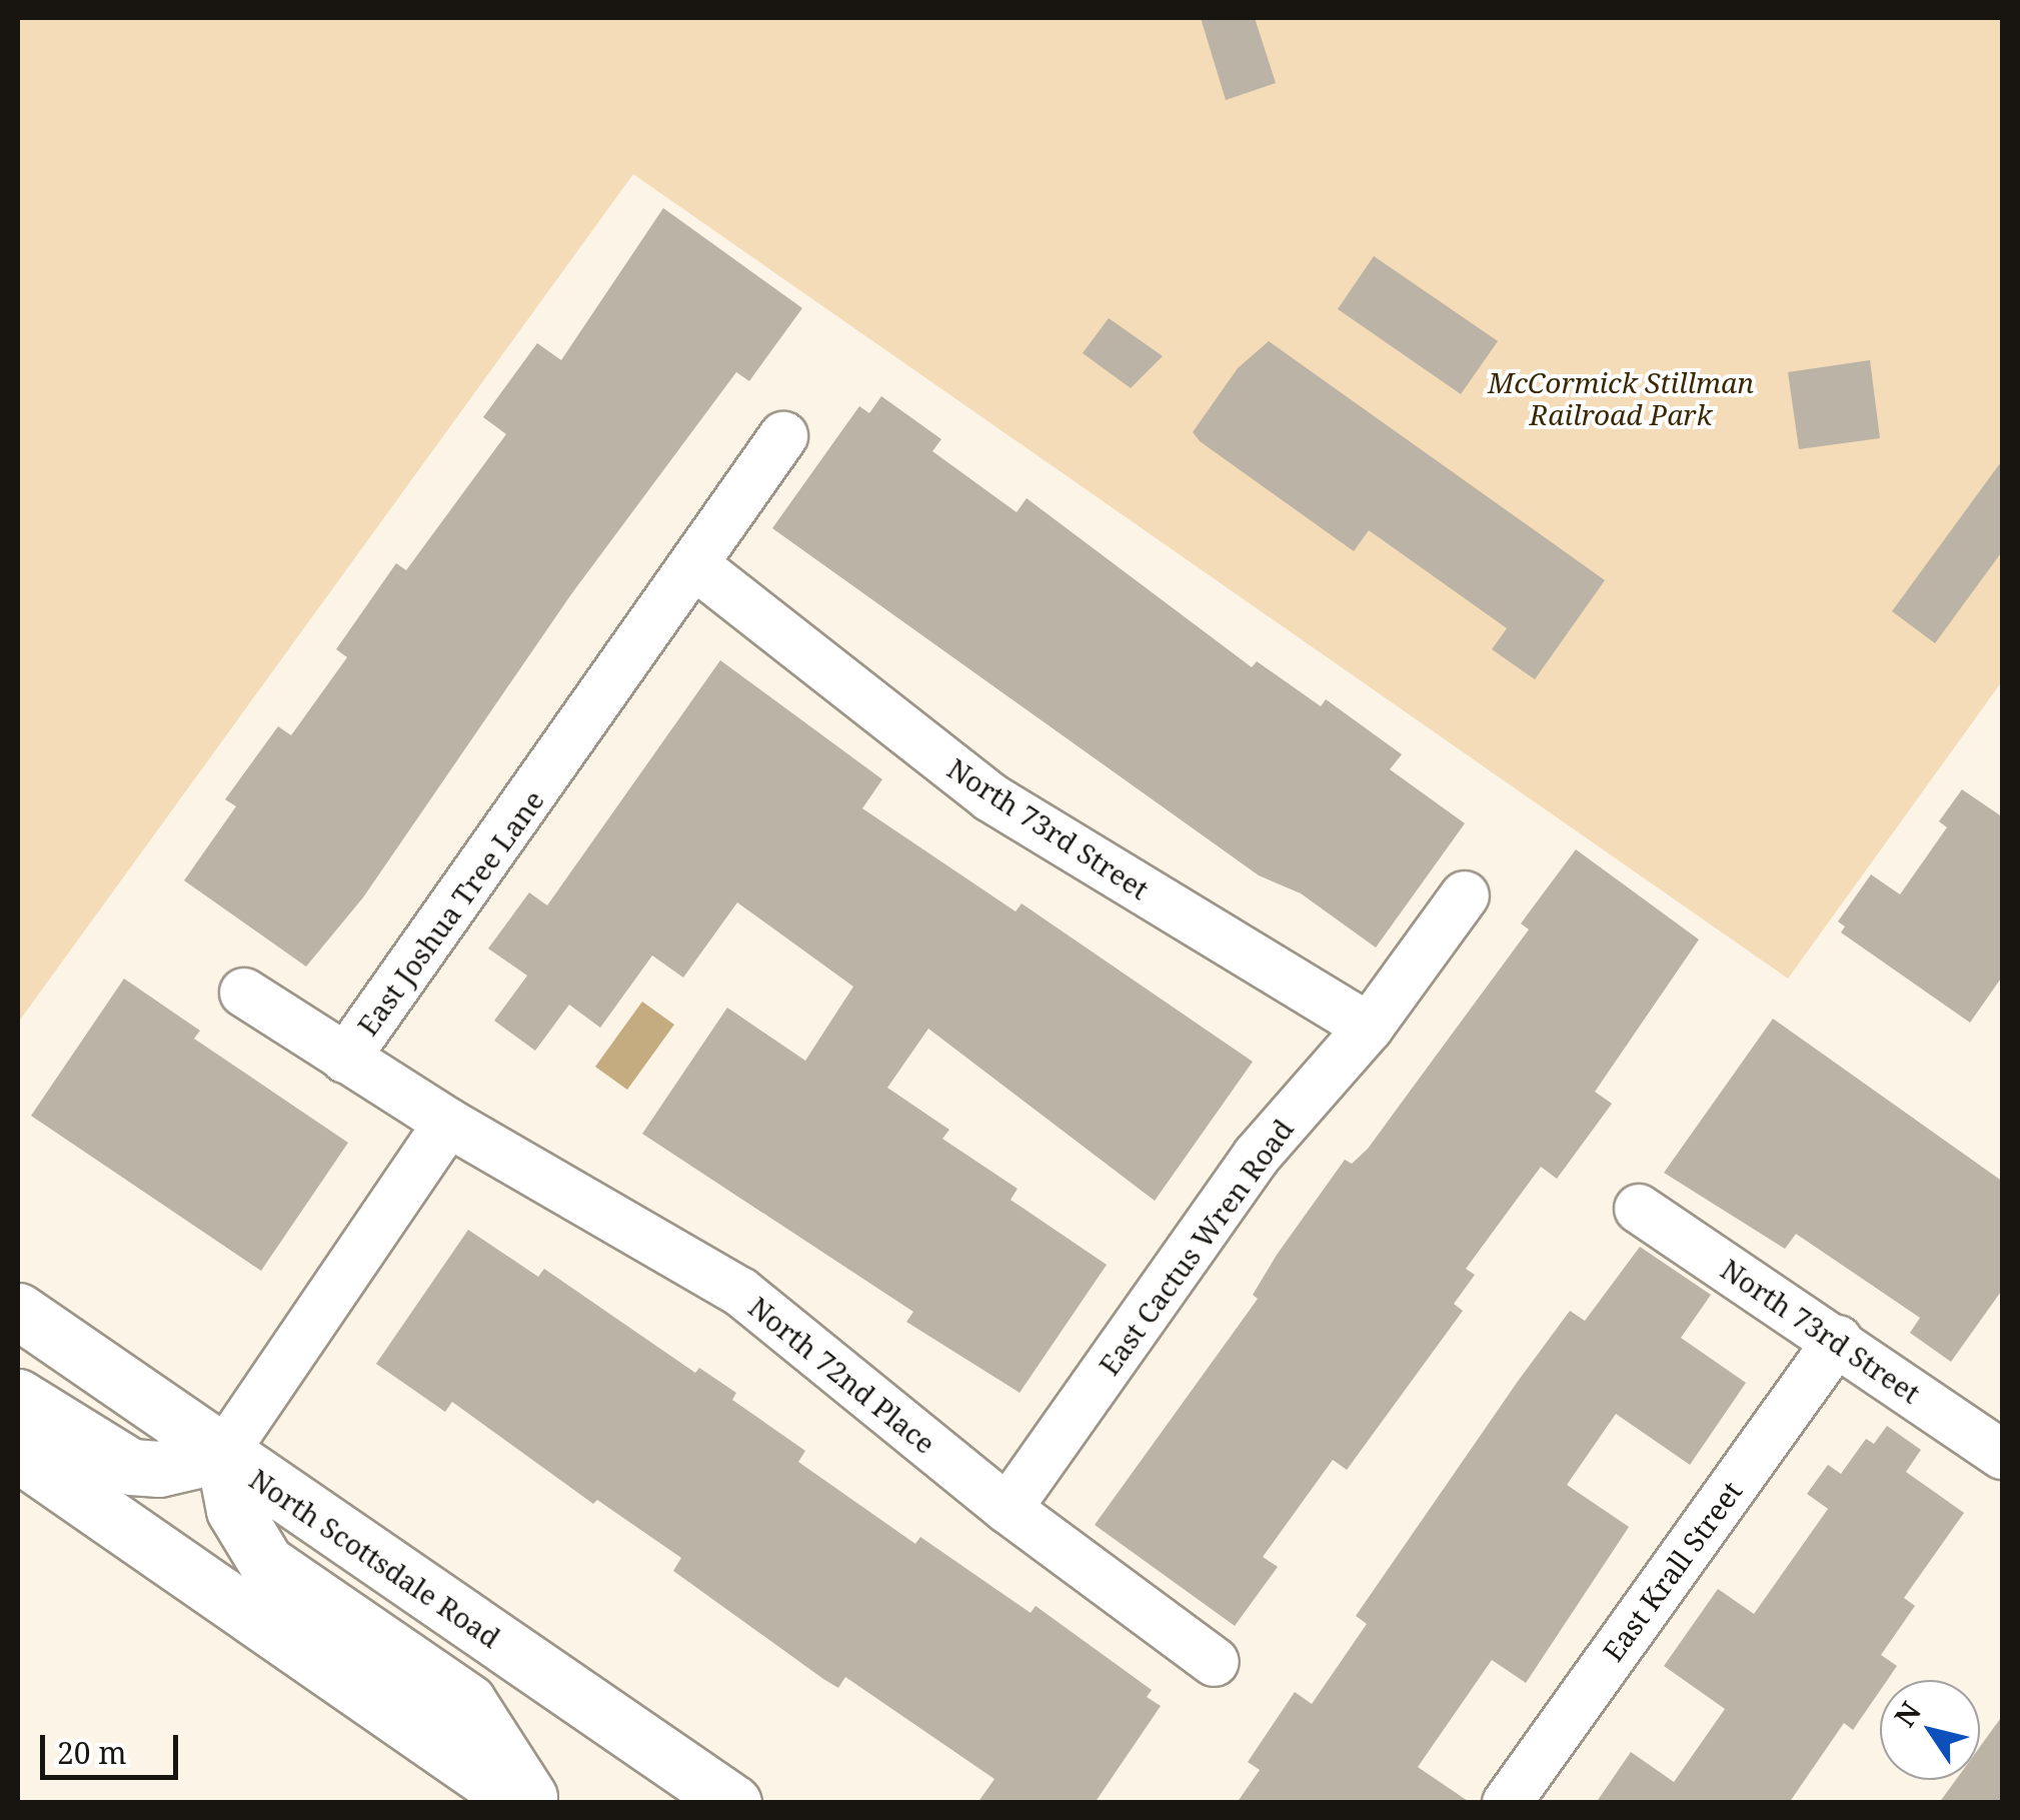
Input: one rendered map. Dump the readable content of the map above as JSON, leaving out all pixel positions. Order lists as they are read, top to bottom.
{
  "streets": {
    "main road": ["North Scottsdale Road"],
    "street": [
      "North 73rd Street",
      "East Joshua Tree Lane",
      "East Cactus Wren Road",
      "North 72nd Place",
      "East Krall Street"
    ]
  },
  "crossings": [
    ["North 73rd Street", "East Joshua Tree Lane"],
    ["North 73rd Street", "East Cactus Wren Road"],
    ["North 73rd Street", "East Krall Street"],
    ["East Joshua Tree Lane", "North 72nd Place"],
    ["East Cactus Wren Road", "North 72nd Place"]
  ],
  "parks": ["McCormick Stillman Railroad Park"],
  "scale_bar": "20 m",
  "north": "top left"
}
